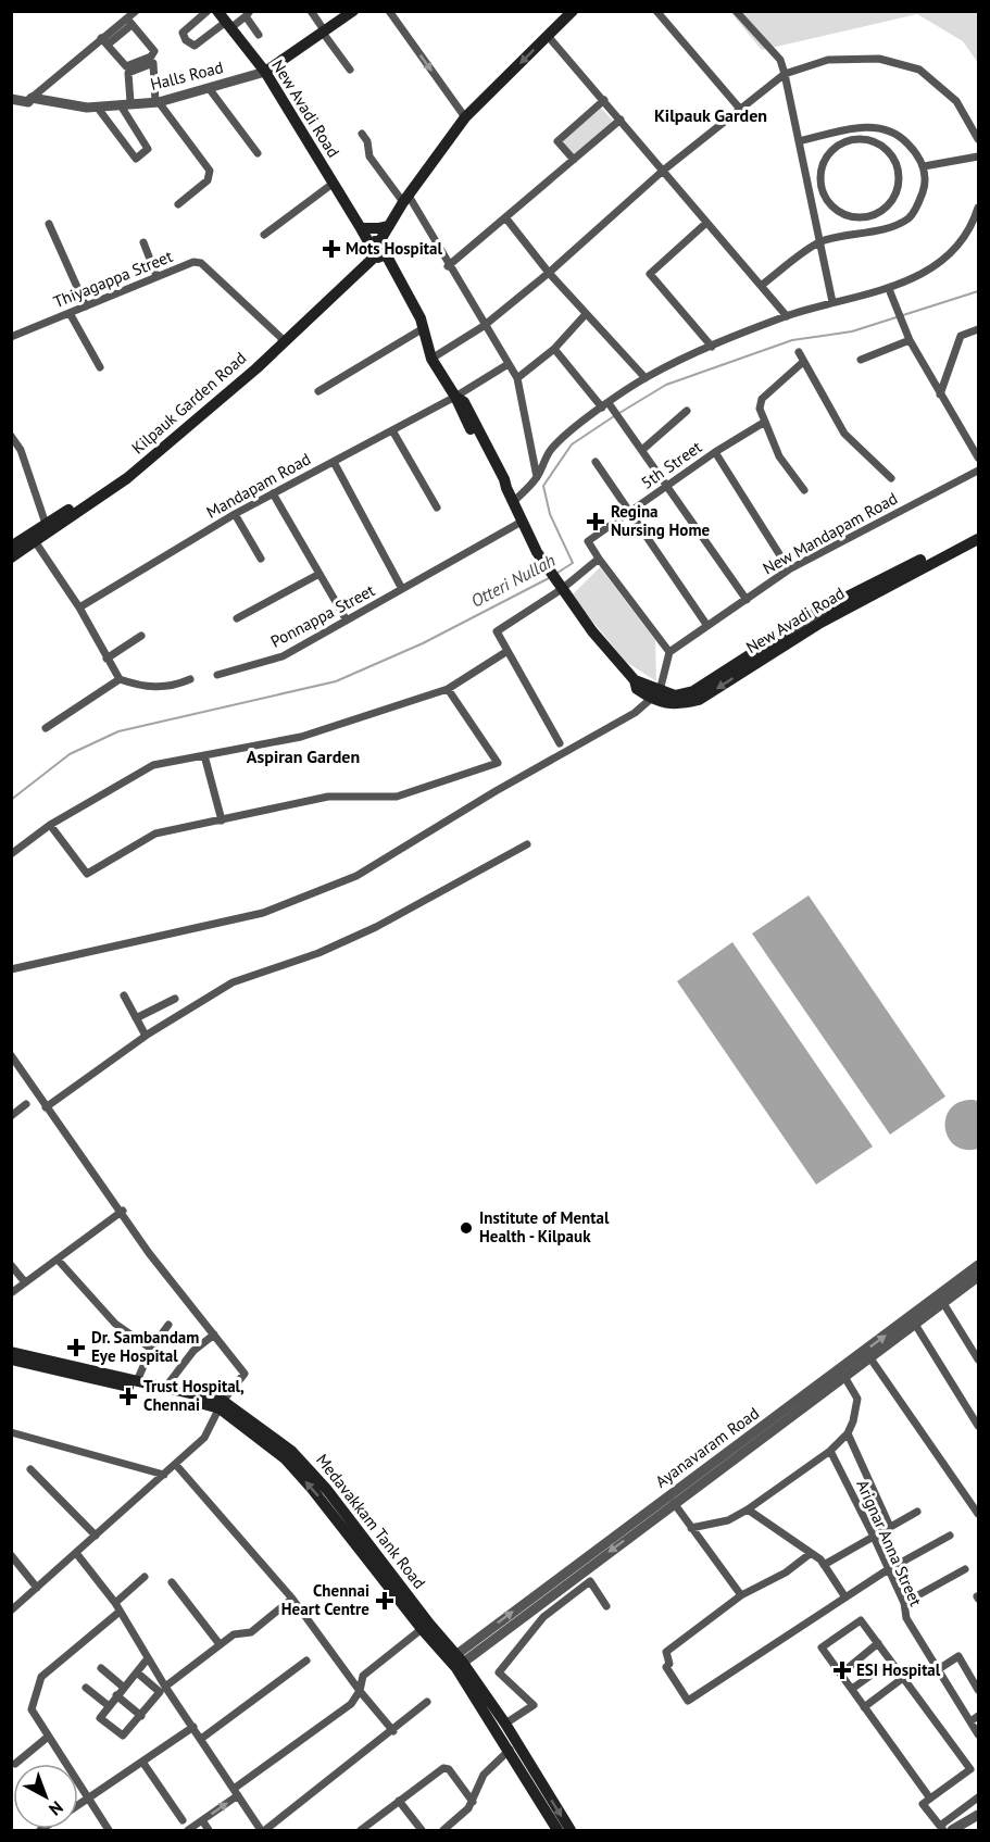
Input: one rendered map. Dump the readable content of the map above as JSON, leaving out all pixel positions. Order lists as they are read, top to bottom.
{
  "streets": {
    "main road": [
      "Halls Road",
      "New Avadi Road",
      "Kilpauk Garden Road",
      "Medavakkam Tank Road"
    ],
    "street": [
      "Thiyagappa Street",
      "5th Street",
      "Mandapam Road",
      "New Mandapam Road",
      "Ponnappa Street",
      "Ayanavaram Road",
      "Arignar Anna Street"
    ]
  },
  "crossings": [
    ["Halls Road", "New Avadi Road"],
    ["New Avadi Road", "Kilpauk Garden Road"],
    ["New Avadi Road", "Mandapam Road"],
    ["New Avadi Road", "Ponnappa Street"],
    ["Thiyagappa Street", "Kilpauk Garden Road"],
    ["Ayanavaram Road", "Medavakkam Tank Road"]
  ],
  "districts": ["Kilpauk Garden", "Aspiran Garden"],
  "water": ["Otteri Nullah"],
  "places": {
    "health": [
      "Mots Hospital",
      "Regina Nursing Home",
      "Dr. Sambandam Eye Hospital",
      "Trust Hospital, Chennai",
      "Chennai Heart Centre",
      "ESI Hospital"
    ],
    "other": ["Institute of Mental Health - Kilpauk"]
  },
  "north": "bottom right"
}
